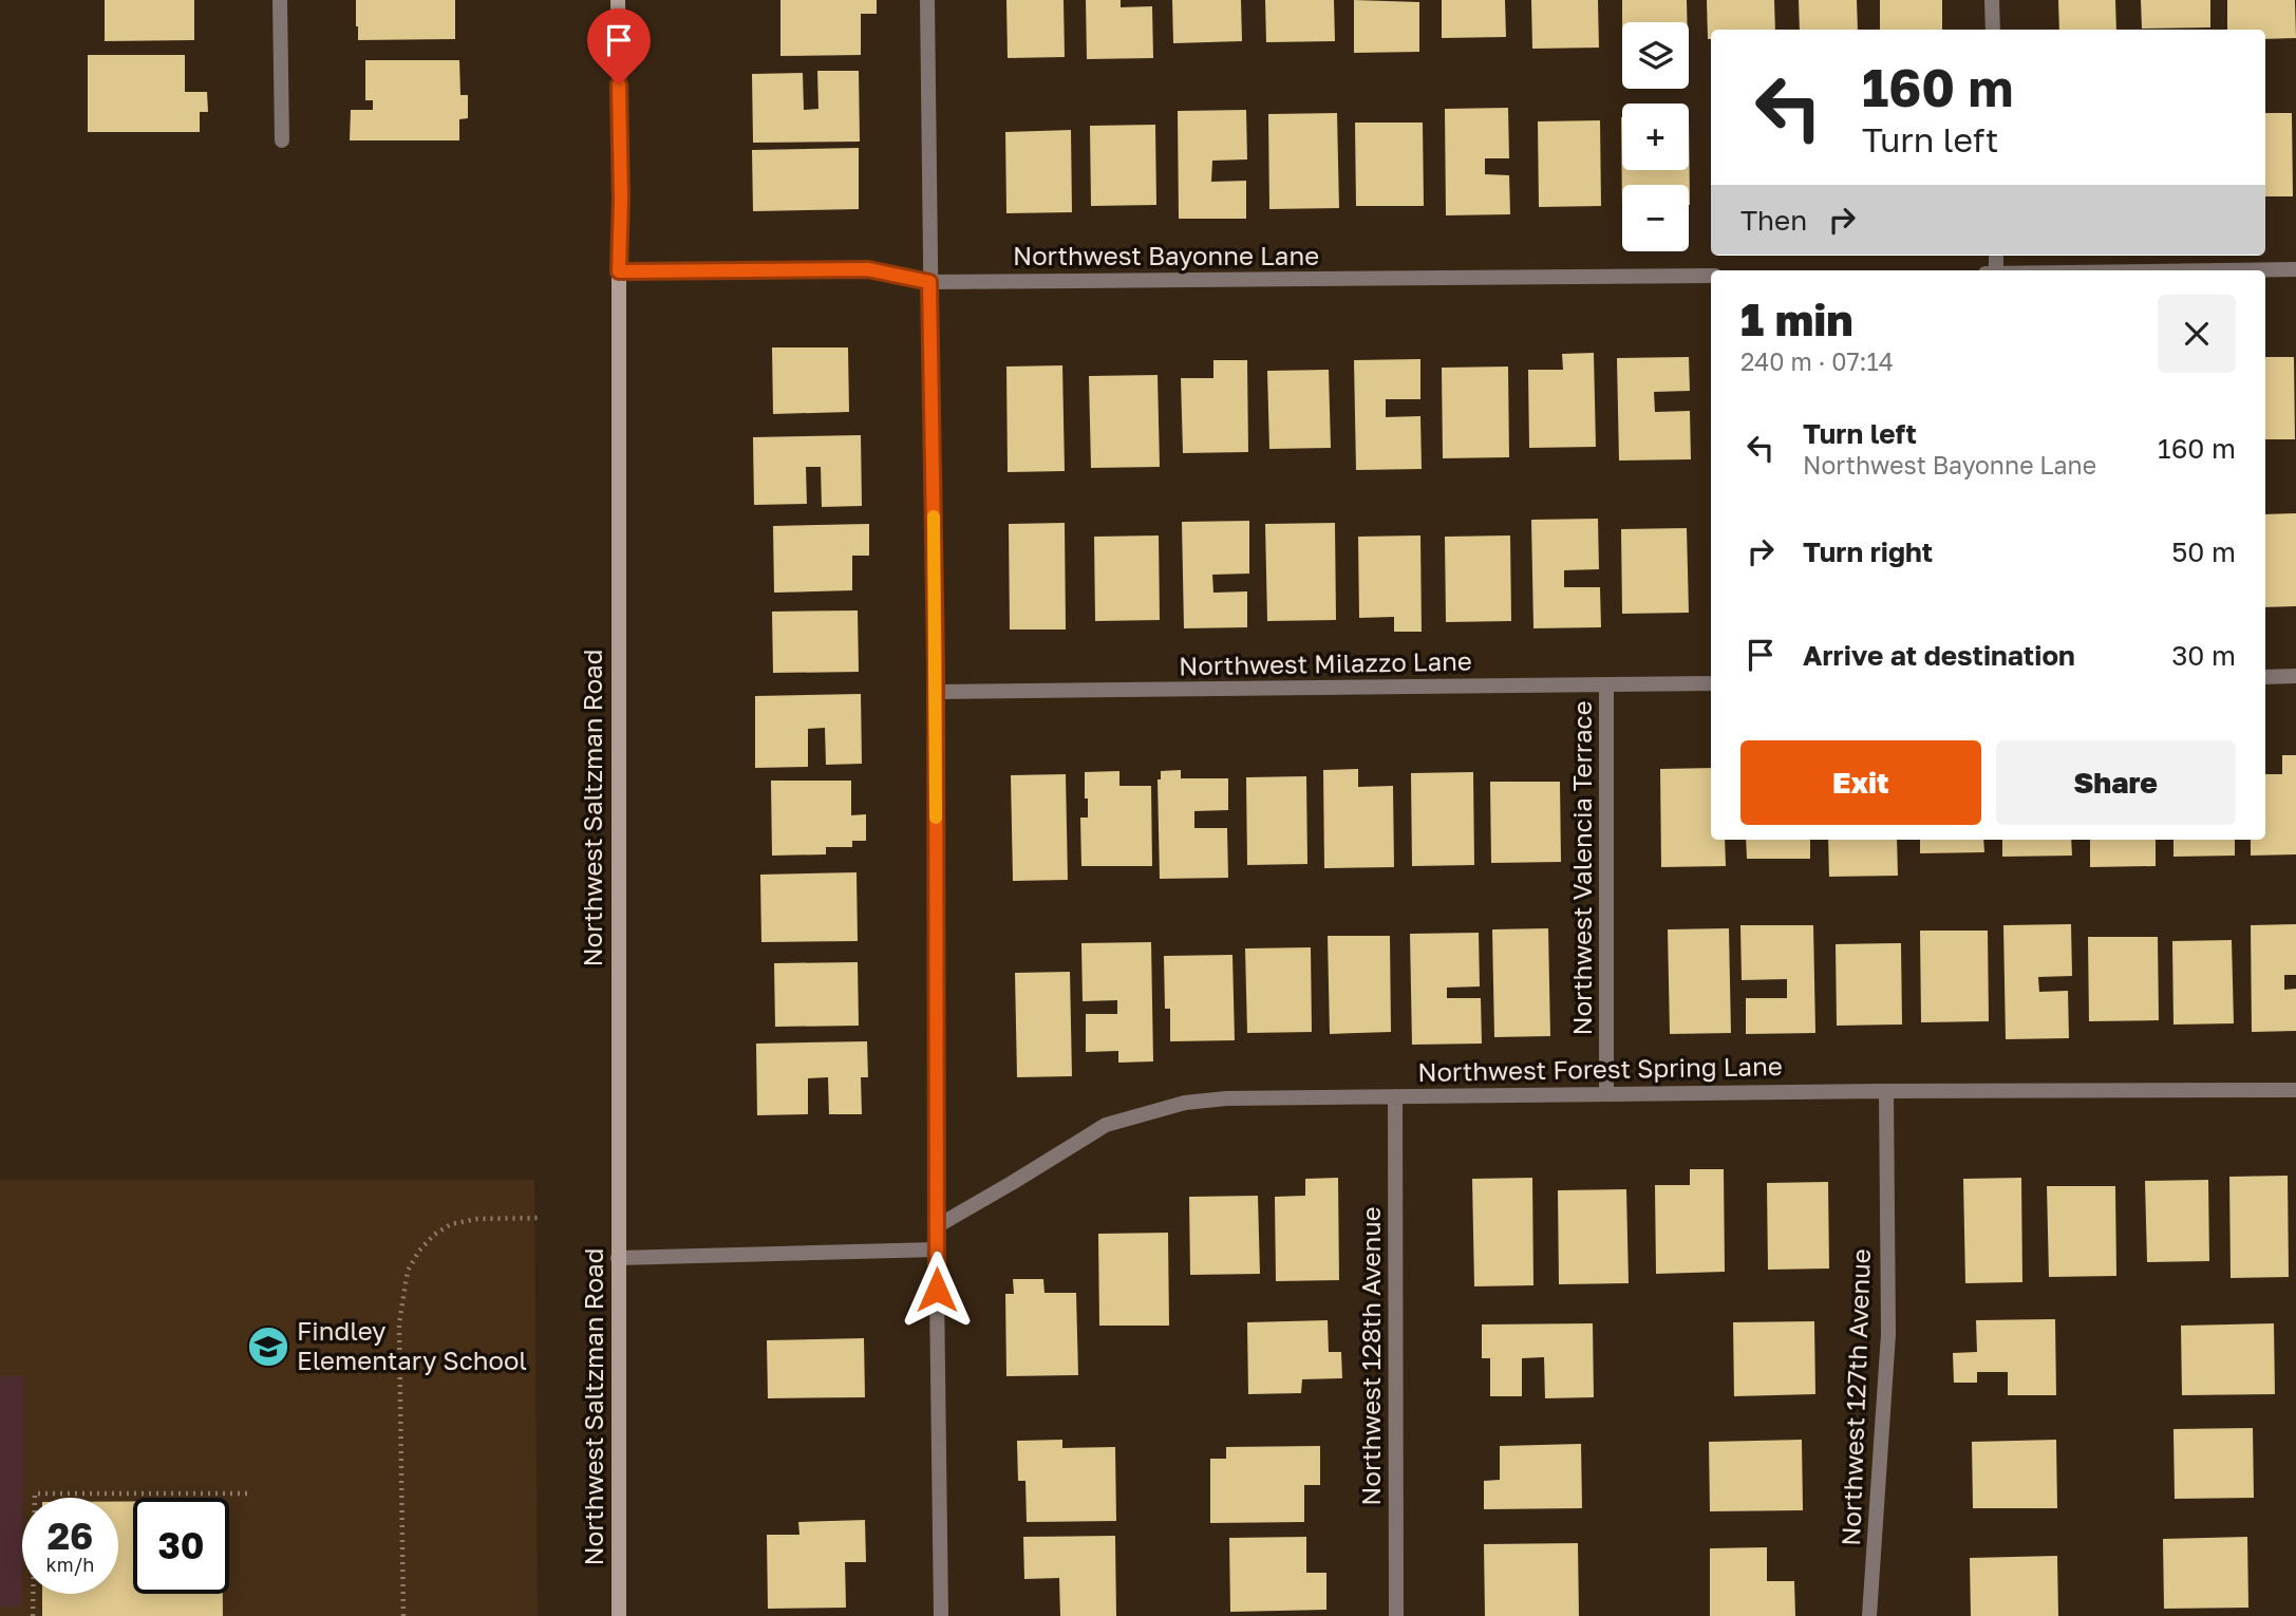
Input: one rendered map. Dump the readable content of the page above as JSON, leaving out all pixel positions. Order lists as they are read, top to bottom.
{
  "streets": {
    "main road": ["Northwest Saltzman Road"],
    "street": [
      "Northwest Bayonne Lane",
      "Northwest Milazzo Lane",
      "Northwest Valencia Terrace",
      "Northwest Forest Spring Lane",
      "Northwest 128th Avenue",
      "Northwest 127th Avenue"
    ]
  },
  "crossings": [
    ["Northwest Bayonne Lane", "Northwest Saltzman Road"],
    ["Northwest Milazzo Lane", "Northwest Valencia Terrace"],
    ["Northwest Valencia Terrace", "Northwest Forest Spring Lane"],
    ["Northwest Forest Spring Lane", "Northwest 128th Avenue"],
    ["Northwest Forest Spring Lane", "Northwest 127th Avenue"]
  ],
  "places": {
    "school or university": ["Findley Elementary School"]
  },
  "page": {
    "map_buttons": ["+", "−"],
    "turn": ["160 m", "Turn left"],
    "then": "Then",
    "heading": ["1 min", "240 m · 07:14"],
    "list": [
      {
        "name": "Turn left",
        "note": "Northwest Bayonne Lane",
        "value": "160 m"
      },
      {
        "name": "Turn right",
        "value": "50 m"
      },
      {
        "name": "Arrive at destination",
        "value": "30 m"
      }
    ],
    "buttons": ["Exit", "Share"],
    "speed": "26 km/h",
    "limit": "30"
  }
}
